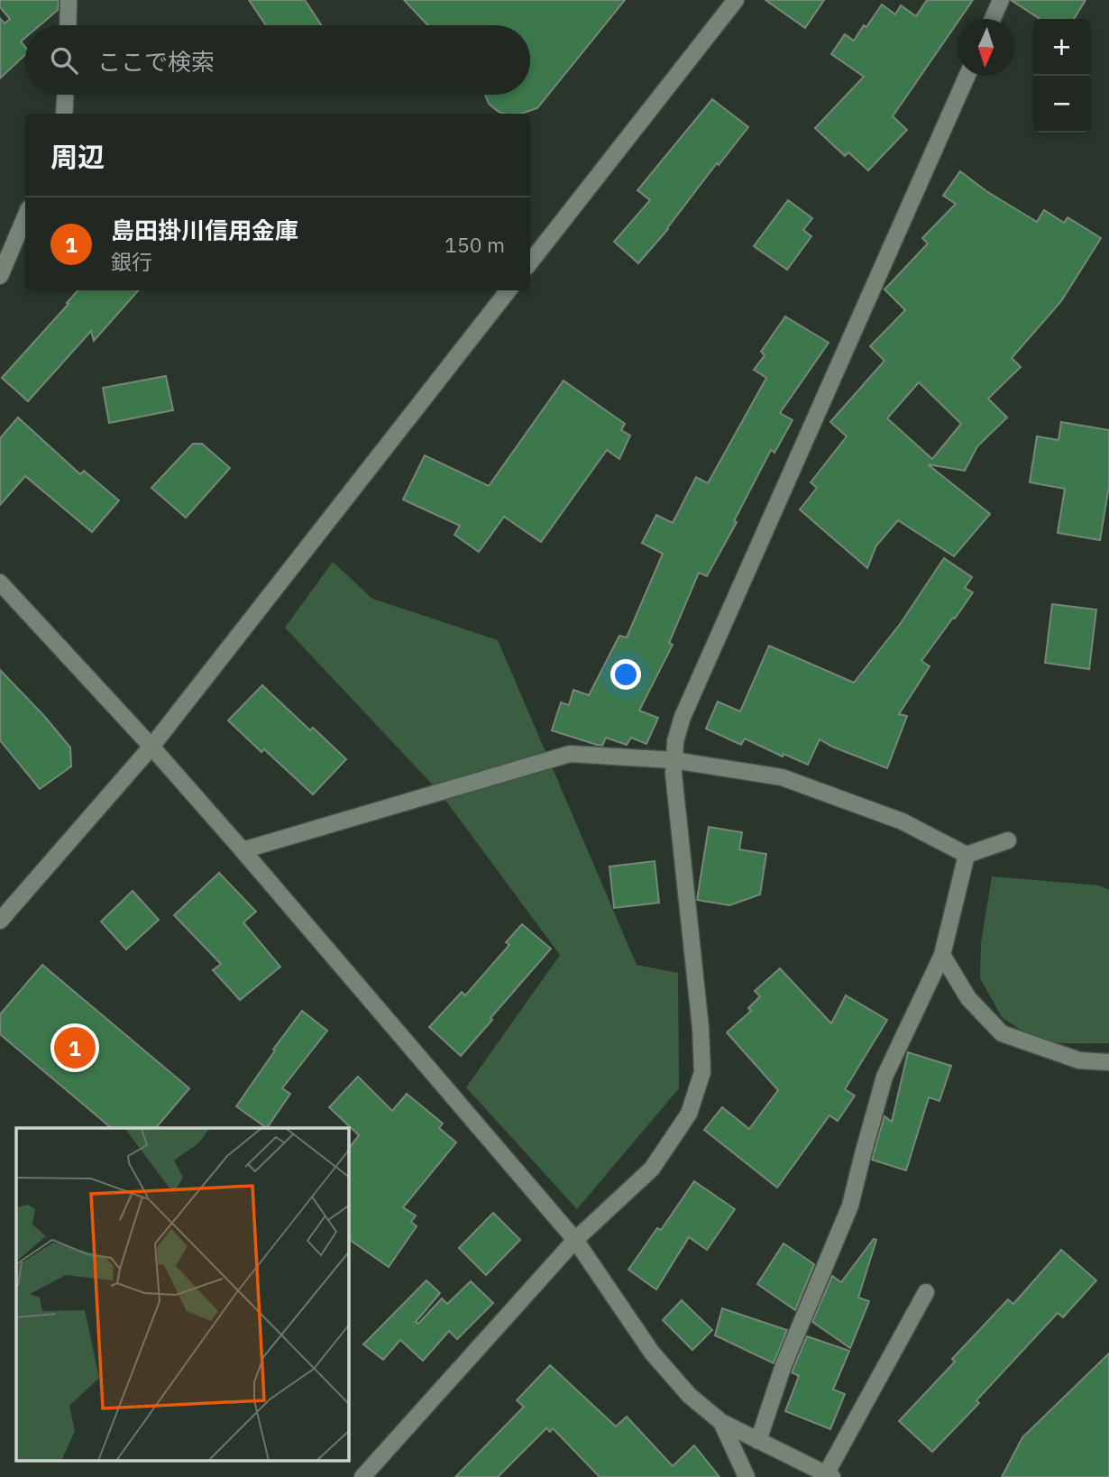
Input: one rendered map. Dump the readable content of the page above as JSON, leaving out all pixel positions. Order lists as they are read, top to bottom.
{
  "north": "bottom",
  "page": {
    "map_buttons": ["+", "−"],
    "search": "ここで検索",
    "heading": "周辺",
    "list": [
      {
        "mark": "1",
        "name": "島田掛川信用金庫",
        "note": "銀行",
        "value": "150 m"
      }
    ],
    "pins": "1"
  }
}
